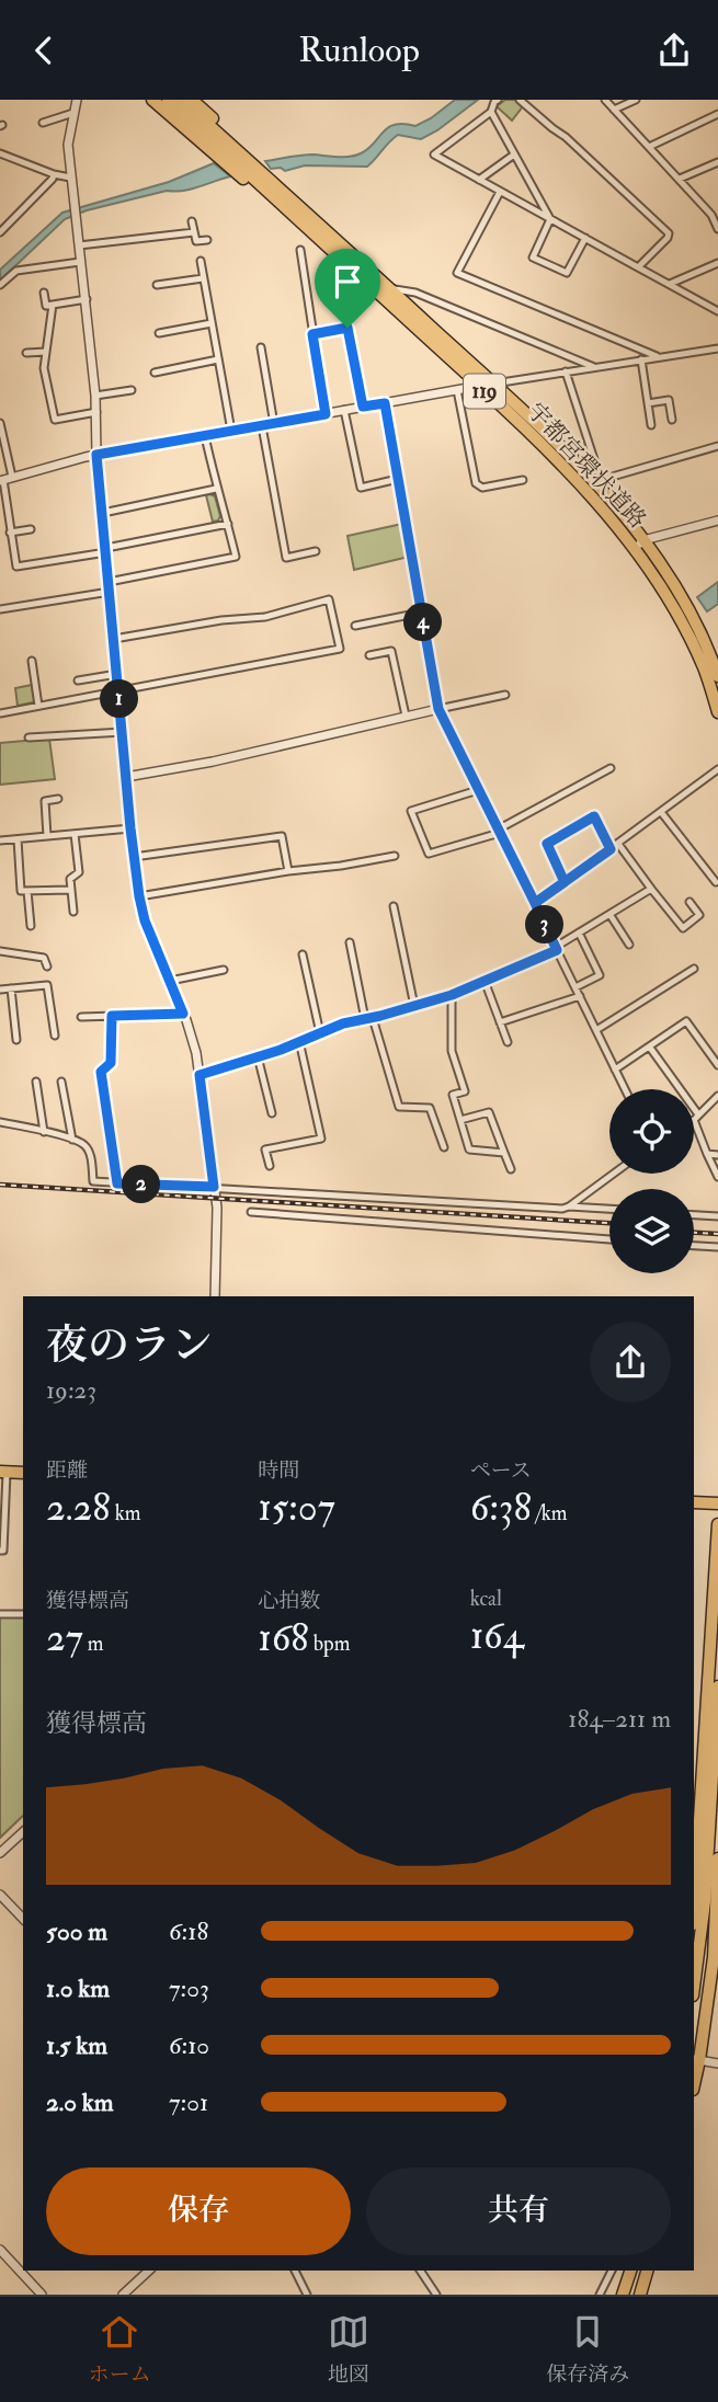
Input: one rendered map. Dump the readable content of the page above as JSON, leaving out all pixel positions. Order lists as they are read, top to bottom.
{
  "streets": {
    "highway": ["119", "宇都宮環状道路"]
  },
  "crossings": [
    ["119", "宇都宮環状道路"]
  ],
  "page": {
    "header": "Runloop",
    "pins": [
      "4",
      "1",
      "3",
      "2"
    ],
    "heading": ["夜のラン", "19:23"],
    "stats": [
      ["距離", "2.28 km"],
      ["時間", "15:07"],
      ["ペース", "6:38 /km"],
      ["獲得標高", "27 m"],
      ["心拍数", "168 bpm"],
      ["kcal", "164"]
    ],
    "chart": ["獲得標高", "184–211 m"],
    "list": [
      {
        "name": "500 m",
        "note": "6:18"
      },
      {
        "name": "1.0 km",
        "note": "7:03"
      },
      {
        "name": "1.5 km",
        "note": "6:10"
      },
      {
        "name": "2.0 km",
        "note": "7:01"
      }
    ],
    "buttons": ["保存", "共有"],
    "tabs": ["ホーム", "地図", "保存済み"]
  }
}
